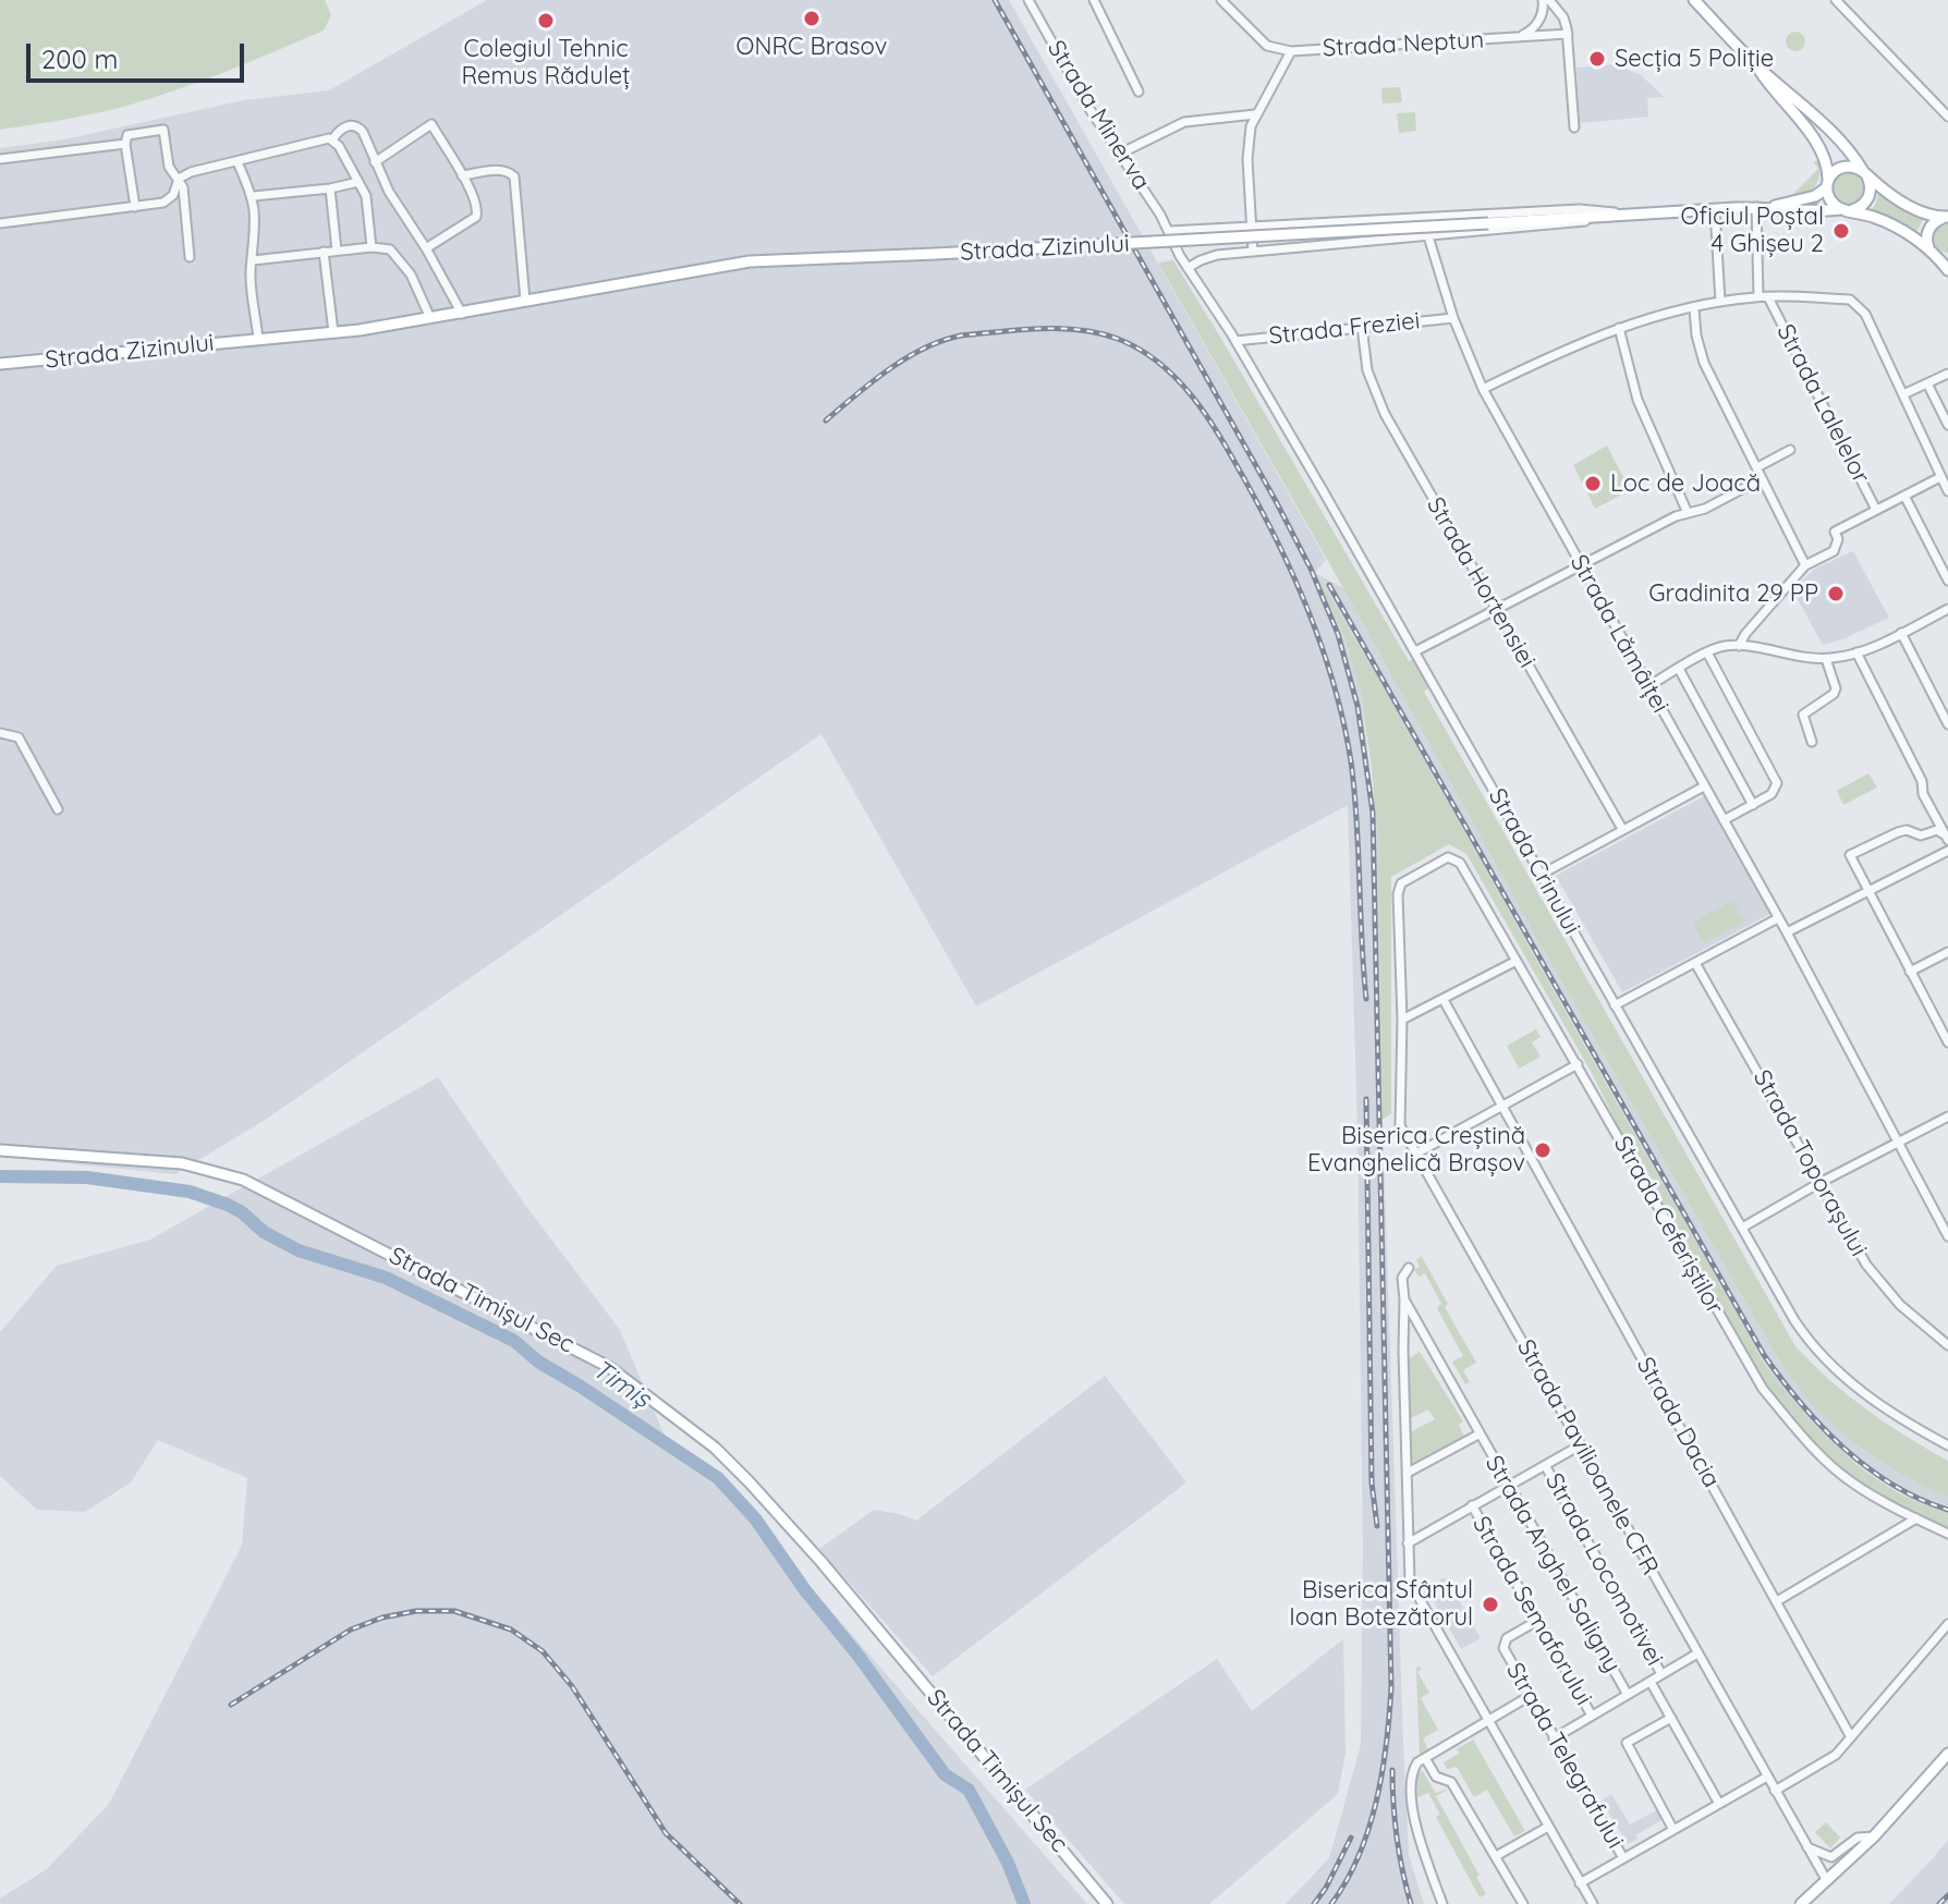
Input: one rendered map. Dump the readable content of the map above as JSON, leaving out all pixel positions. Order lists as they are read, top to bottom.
{
  "streets": {
    "main road": ["Strada Zizinului", "Strada Timișul Sec"],
    "street": [
      "Strada Neptun",
      "Strada Minerva",
      "Strada Freziei",
      "Strada Lalelelor",
      "Strada Hortensiei",
      "Strada Lămâiței",
      "Strada Crinului",
      "Strada Toporașului",
      "Strada Ceferiștilor",
      "Strada Dacia",
      "Strada Pavilioanele CFR",
      "Strada Anghel Saligny",
      "Strada Locomotivei",
      "Strada Semaforului",
      "Strada Telegrafului"
    ]
  },
  "crossings": [
    ["Strada Minerva", "Strada Zizinului"],
    ["Strada Minerva", "Strada Crinului"],
    ["Strada Zizinului", "Strada Lămâiței"],
    ["Strada Zizinului", "Strada Crinului"],
    ["Strada Freziei", "Strada Hortensiei"],
    ["Strada Freziei", "Strada Lămâiței"],
    ["Strada Freziei", "Strada Crinului"],
    ["Strada Ceferiștilor", "Strada Pavilioanele CFR"],
    ["Strada Semaforului", "Strada Telegrafului"]
  ],
  "water": ["Timiș"],
  "places": [
    "ONRC Brasov",
    "Colegiul Tehnic Remus Răduleț",
    "Secția 5 Poliție",
    "Oficiul Poștal 4 Ghișeu 2",
    "Loc de Joacă",
    "Gradinita 29 PP",
    "Biserica Creștină Evanghelică Brașov",
    "Biserica Sfântul Ioan Botezătorul"
  ],
  "scale_bar": "200 m"
}
